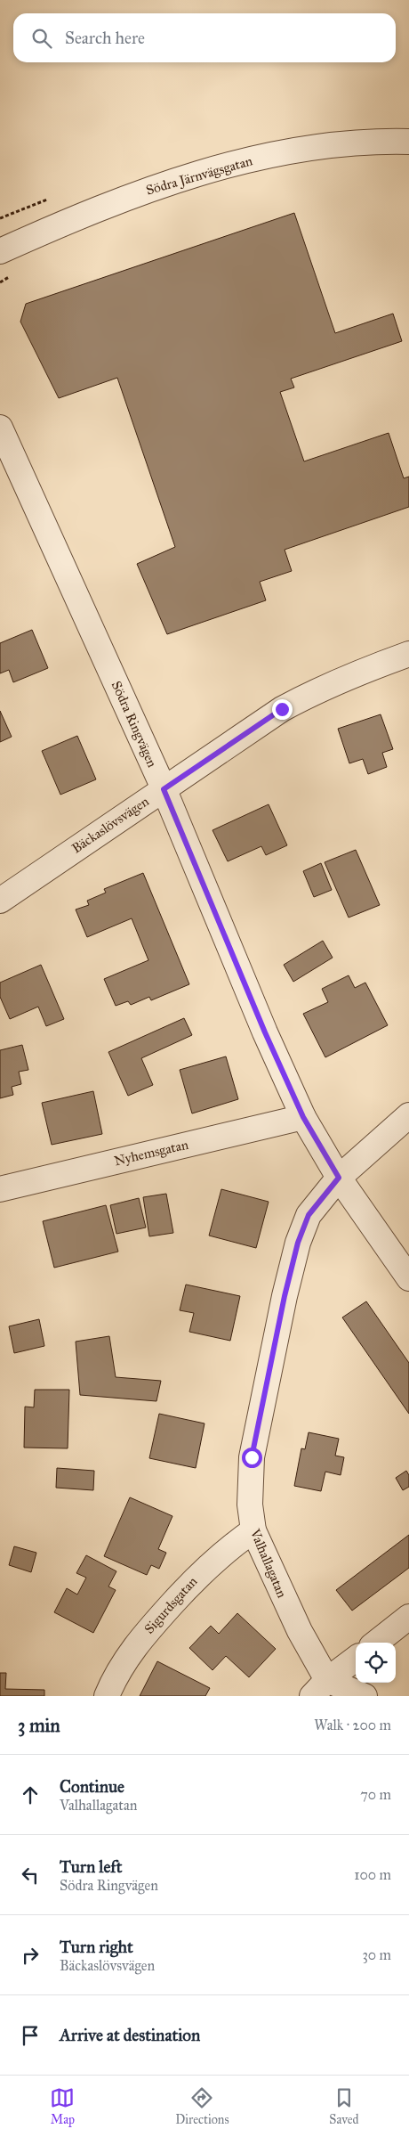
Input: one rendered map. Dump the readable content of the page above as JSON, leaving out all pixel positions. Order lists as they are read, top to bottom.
{
  "streets": {
    "street": [
      "Södra Järnvägsgatan",
      "Södra Ringvägen",
      "Bäckaslövsvägen",
      "Nyhemsgatan",
      "Valhallagatan",
      "Sigurdsgatan"
    ]
  },
  "crossings": [
    ["Södra Ringvägen", "Bäckaslövsvägen"],
    ["Södra Ringvägen", "Nyhemsgatan"],
    ["Södra Ringvägen", "Valhallagatan"],
    ["Valhallagatan", "Sigurdsgatan"]
  ],
  "page": {
    "search": "Search here",
    "heading": ["3 min", "Walk · 200 m"],
    "list": [
      ["Continue", "Valhallagatan", "70 m"],
      ["Turn left", "Södra Ringvägen", "100 m"],
      ["Turn right", "Bäckaslövsvägen", "30 m"],
      "Arrive at destination"
    ],
    "nav": ["Map", "Directions", "Saved"]
  }
}
